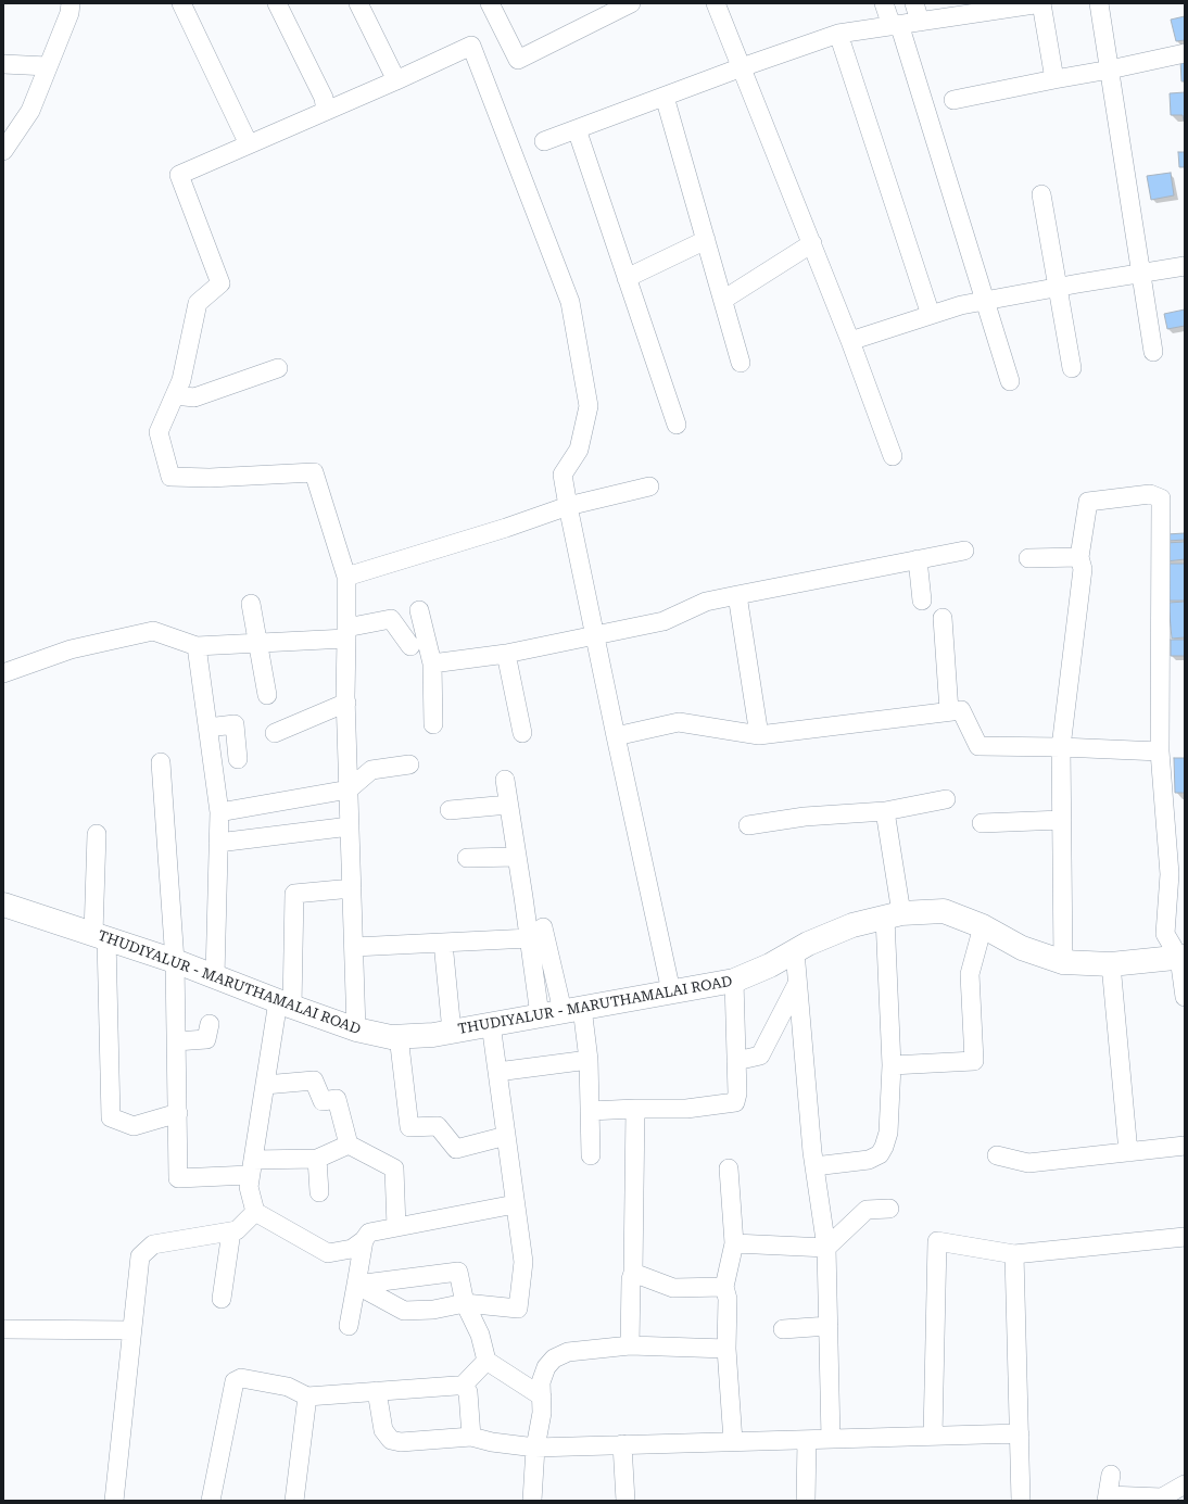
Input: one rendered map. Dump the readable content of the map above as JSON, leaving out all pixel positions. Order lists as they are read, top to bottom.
{
  "streets": {
    "main road": ["THUDIYALUR - MARUTHAMALAI ROAD"]
  }
}
